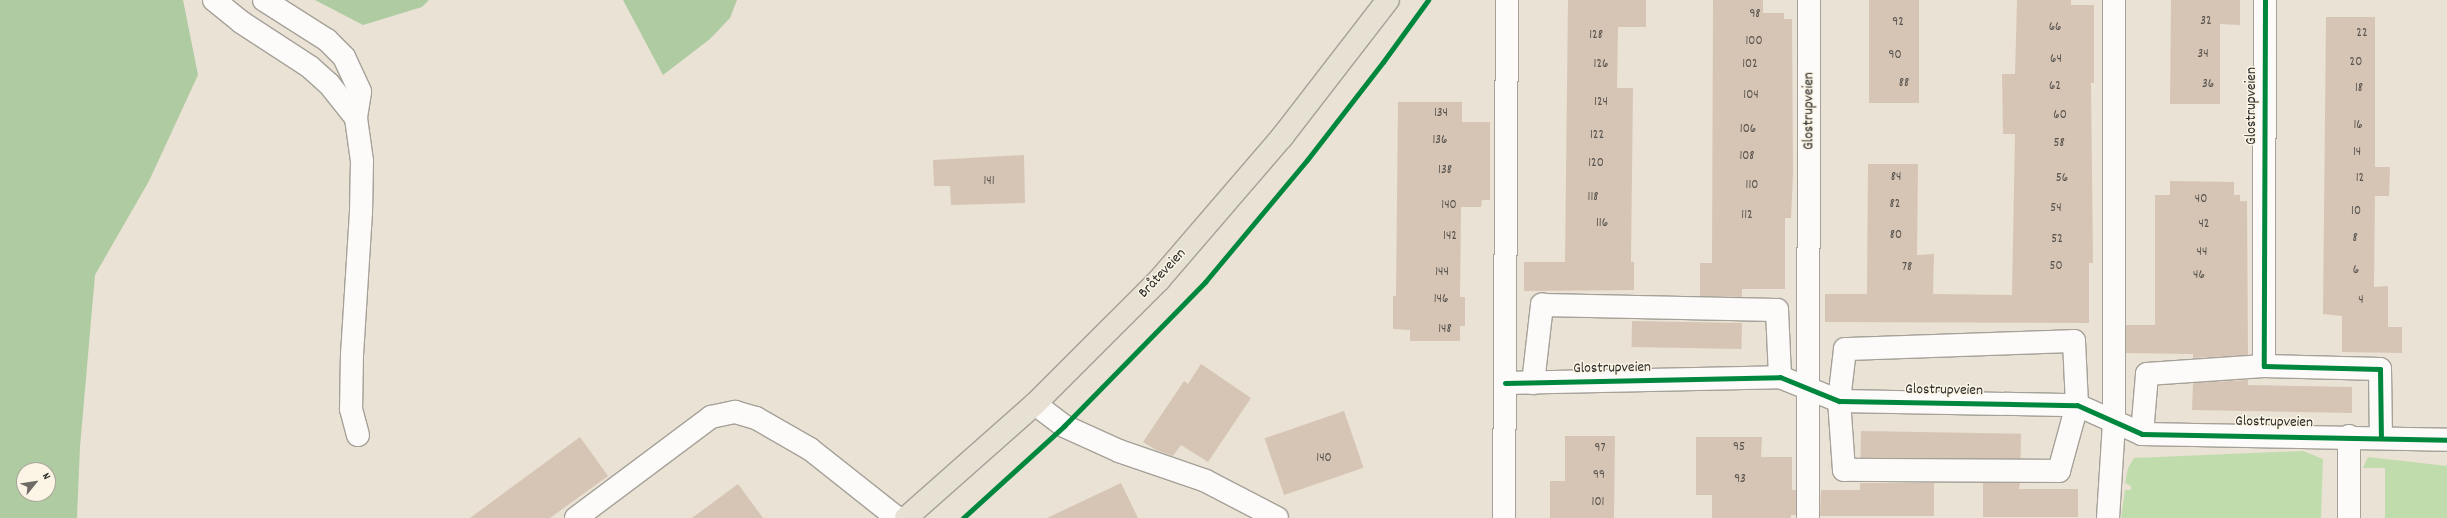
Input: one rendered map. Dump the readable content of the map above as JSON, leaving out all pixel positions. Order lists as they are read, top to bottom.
{
  "streets": {
    "main road": ["Bråteveien"],
    "street": ["Glostrupveien"]
  },
  "house_numbers": [
    "98",
    "32",
    "92",
    "66",
    "22",
    "128",
    "100",
    "34",
    "90",
    "64",
    "20",
    "126",
    "102",
    "88",
    "36",
    "62",
    "18",
    "104",
    "124",
    "134",
    "60",
    "16",
    "106",
    "122",
    "136",
    "58",
    "14",
    "108",
    "120",
    "138",
    "84",
    "56",
    "12",
    "141",
    "110",
    "118",
    "40",
    "82",
    "140",
    "54",
    "10",
    "112",
    "116",
    "42",
    "80",
    "142",
    "8",
    "52",
    "44",
    "50",
    "78",
    "6",
    "144",
    "46",
    "146",
    "4",
    "148",
    "95",
    "97",
    "140",
    "99",
    "93",
    "101"
  ],
  "north": "top right"
}
